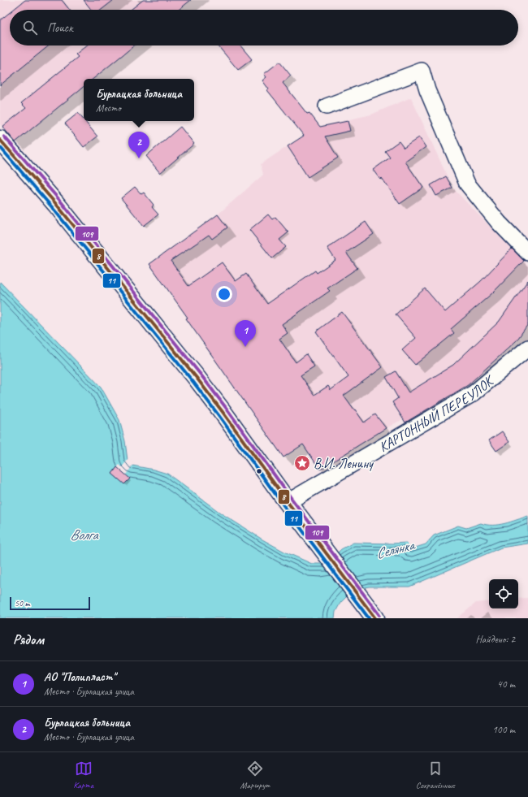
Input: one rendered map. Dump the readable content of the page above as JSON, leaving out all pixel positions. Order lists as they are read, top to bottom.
{
  "streets": {
    "street": ["КАРТОННЫЙ ПЕРЕУЛОК"]
  },
  "water": ["Волга", "Селянка"],
  "places": {
    "place": ["В.И. Ленину"]
  },
  "lines": ["transit line 109", "transit line 8", "transit line 11"],
  "scale_bar": "50 m",
  "page": {
    "search": "Поиск",
    "popup": ["Бурлацкая больница", "Место"],
    "pins": ["2", "1"],
    "scale": "50 m",
    "heading": ["Рядом", "Найдено: 2"],
    "list": [
      {
        "mark": "1",
        "name": "АО \"Полипласт\"",
        "note": "Место · Бурлацкая улица",
        "value": "40 m"
      },
      {
        "mark": "2",
        "name": "Бурлацкая больница",
        "note": "Место · Бурлацкая улица",
        "value": "100 m"
      }
    ],
    "nav": ["Карта", "Маршрут", "Сохранённые"]
  }
}
